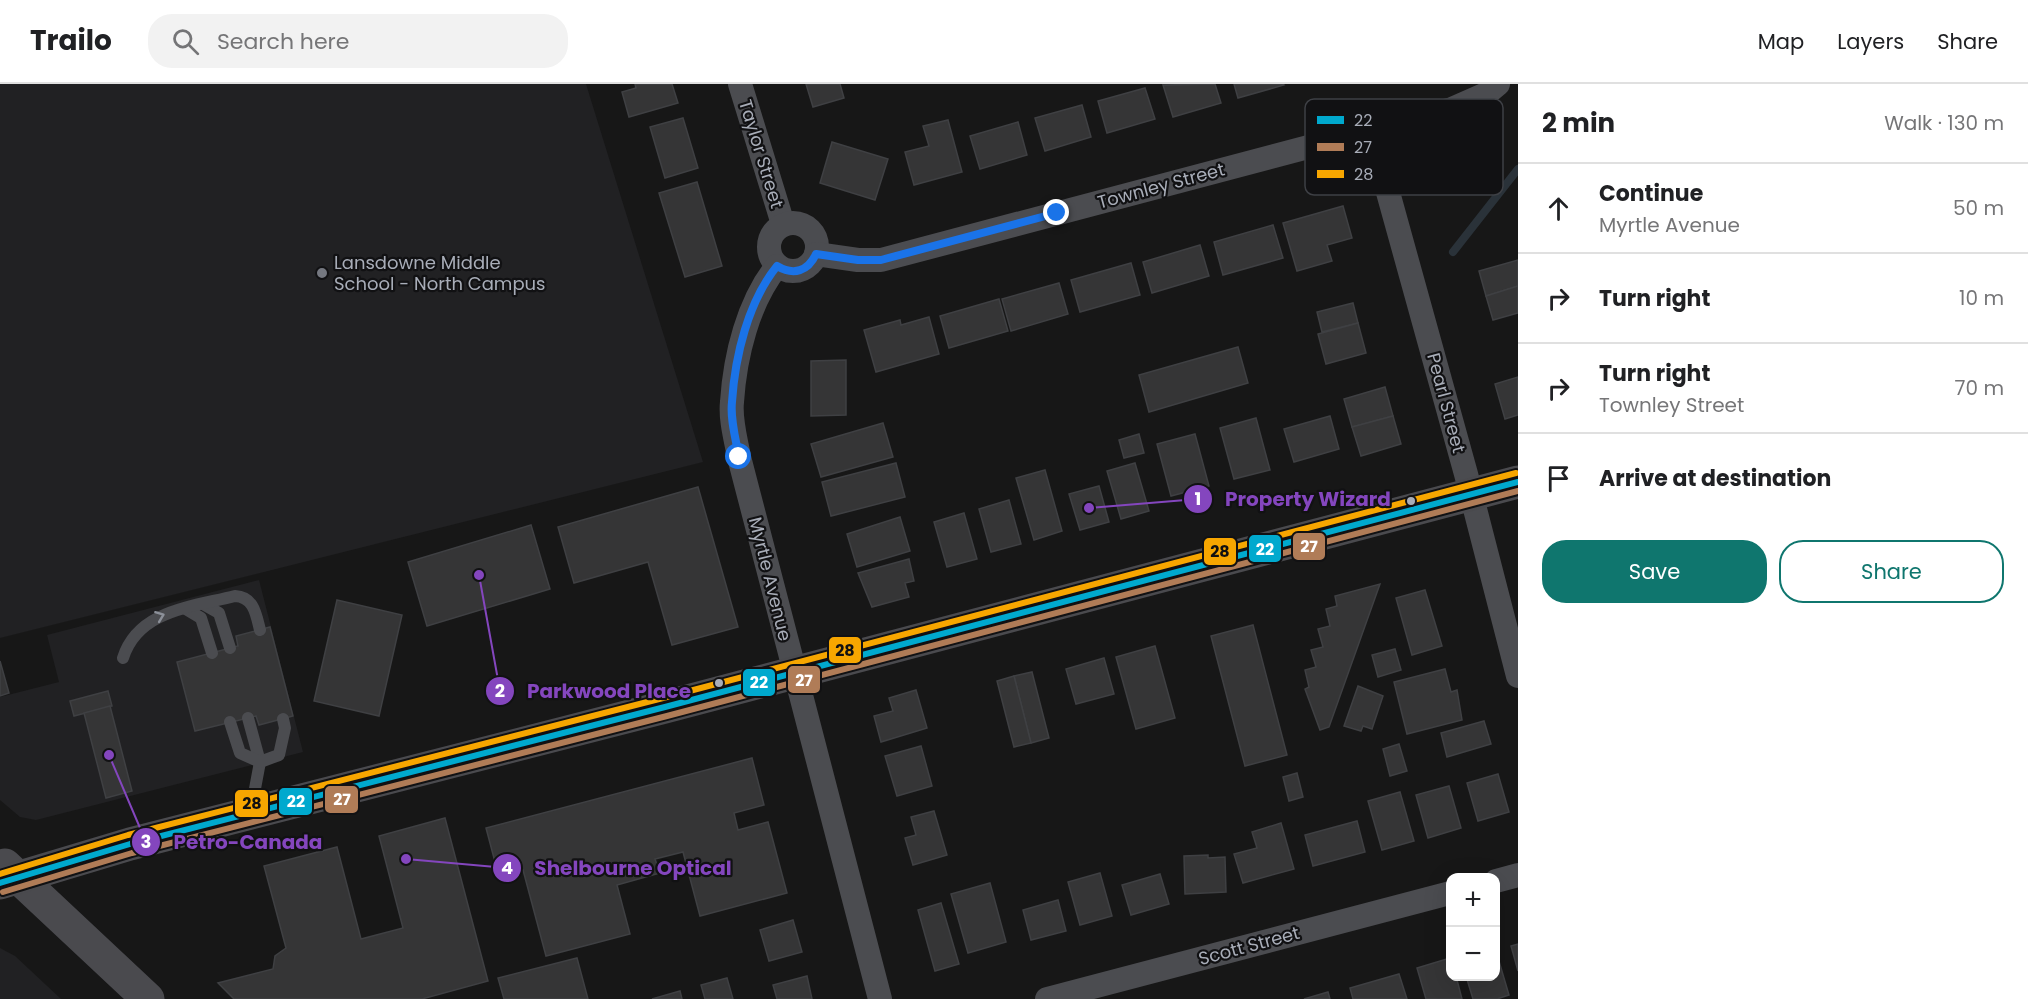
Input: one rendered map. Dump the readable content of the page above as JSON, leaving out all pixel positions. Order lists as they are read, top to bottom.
{
  "streets": {
    "street": [
      "Taylor Street",
      "Townley Street",
      "Pearl Street",
      "Myrtle Avenue",
      "Scott Street"
    ]
  },
  "crossings": [
    ["Taylor Street", "Townley Street"],
    ["Taylor Street", "Myrtle Avenue"],
    ["Townley Street", "Myrtle Avenue"]
  ],
  "places": [
    "Lansdowne Middle School - North Campus",
    "Property Wizard",
    "Parkwood Place",
    "Petro-Canada",
    "Shelbourne Optical"
  ],
  "lines": ["transit line 28", "transit line 22", "transit line 27"],
  "legend": ["22", "27", "28"],
  "page": {
    "header": "Trailo",
    "search": "Search here",
    "nav": ["Map", "Layers", "Share"],
    "heading": ["2 min", "Walk · 130 m"],
    "list": [
      ["Continue", "Myrtle Avenue", "50 m"],
      ["Turn right", "10 m"],
      ["Turn right", "Townley Street", "70 m"],
      "Arrive at destination"
    ],
    "buttons": ["Save", "Share"],
    "map_buttons": ["+", "−"]
  }
}
